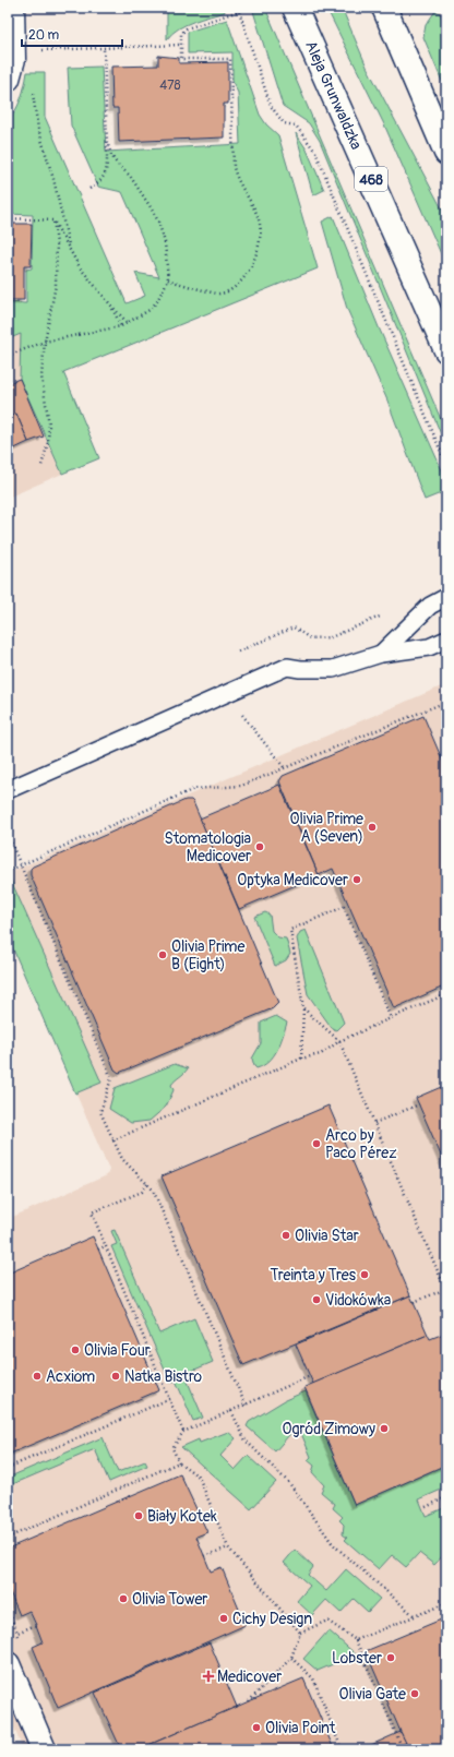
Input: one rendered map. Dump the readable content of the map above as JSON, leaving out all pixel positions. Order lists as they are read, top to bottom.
{
  "streets": {
    "main road": ["Aleja Grunwaldzka", "468"]
  },
  "places": {
    "other": [
      "Olivia Prime A (Seven)",
      "Stomatologia Medicover",
      "Optyka Medicover",
      "Olivia Prime B (Eight)",
      "Arco by Paco Pérez",
      "Olivia Star",
      "Treinta y Tres",
      "Vidokówka",
      "Olivia Four",
      "Acxiom",
      "Natka Bistro",
      "Ogród Zimowy",
      "Biały Kotek",
      "Olivia Tower",
      "Cichy Design",
      "Lobster",
      "Olivia Gate",
      "Olivia Point"
    ],
    "health": ["Medicover"]
  },
  "house_numbers": ["478"],
  "scale_bar": "20 m"
}
